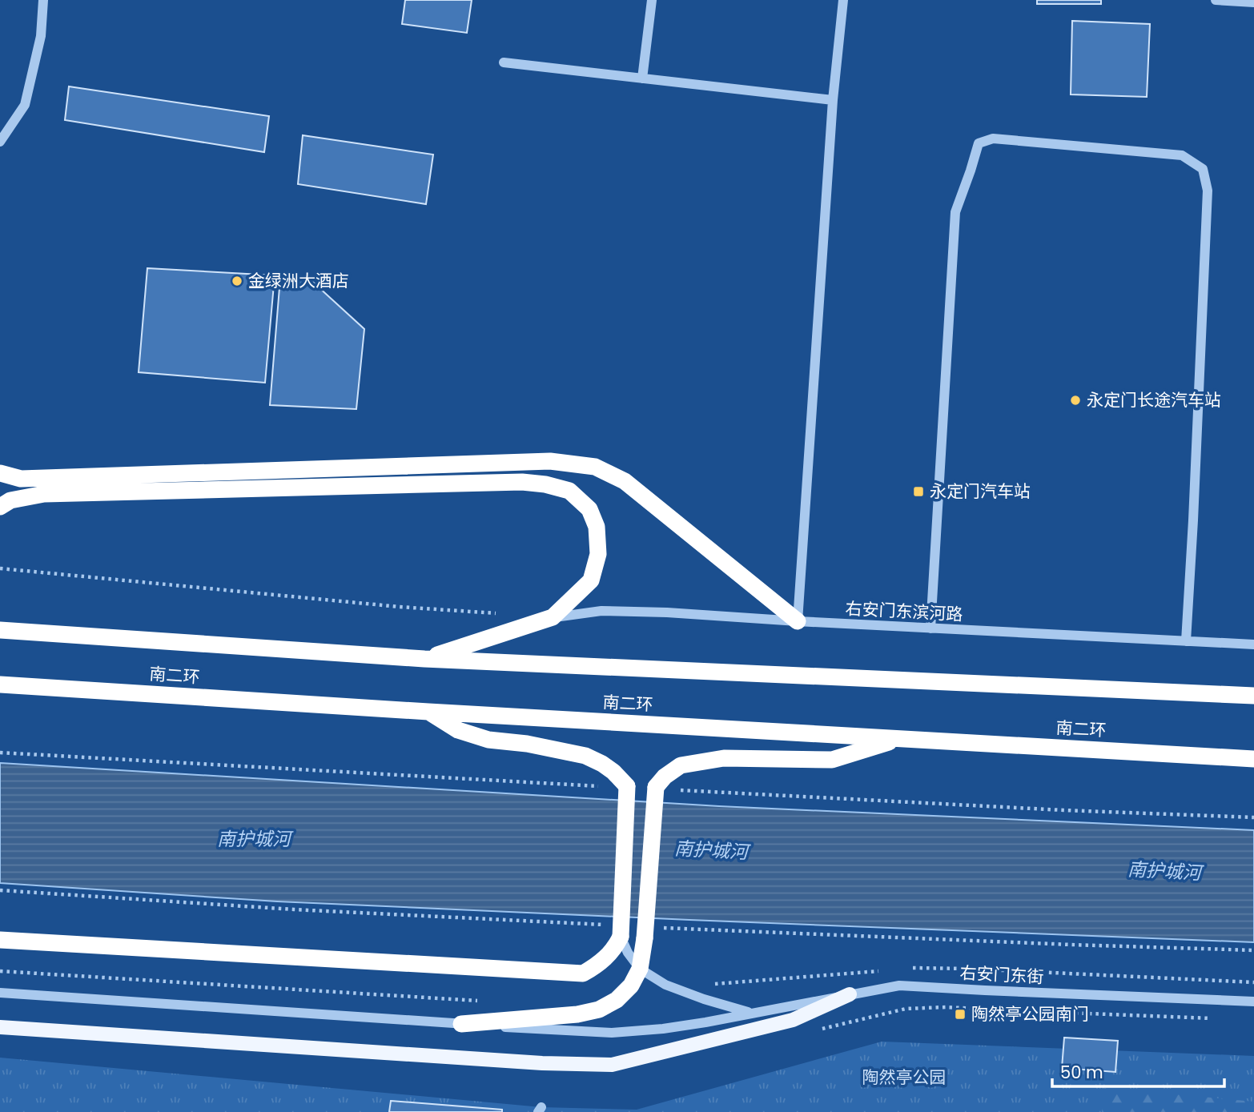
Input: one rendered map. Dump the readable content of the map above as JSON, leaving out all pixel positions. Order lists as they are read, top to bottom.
{
  "streets": {
    "highway": ["南二环"],
    "street": ["右安门东滨河路", "右安门东街"]
  },
  "water": ["南护城河"],
  "parks": ["陶然亭公园"],
  "places": {
    "other": ["金绿洲大酒店", "永定门长途汽车站"],
    "transit": ["永定门汽车站", "陶然亭公园南门"]
  },
  "scale_bar": "50 m"
}
